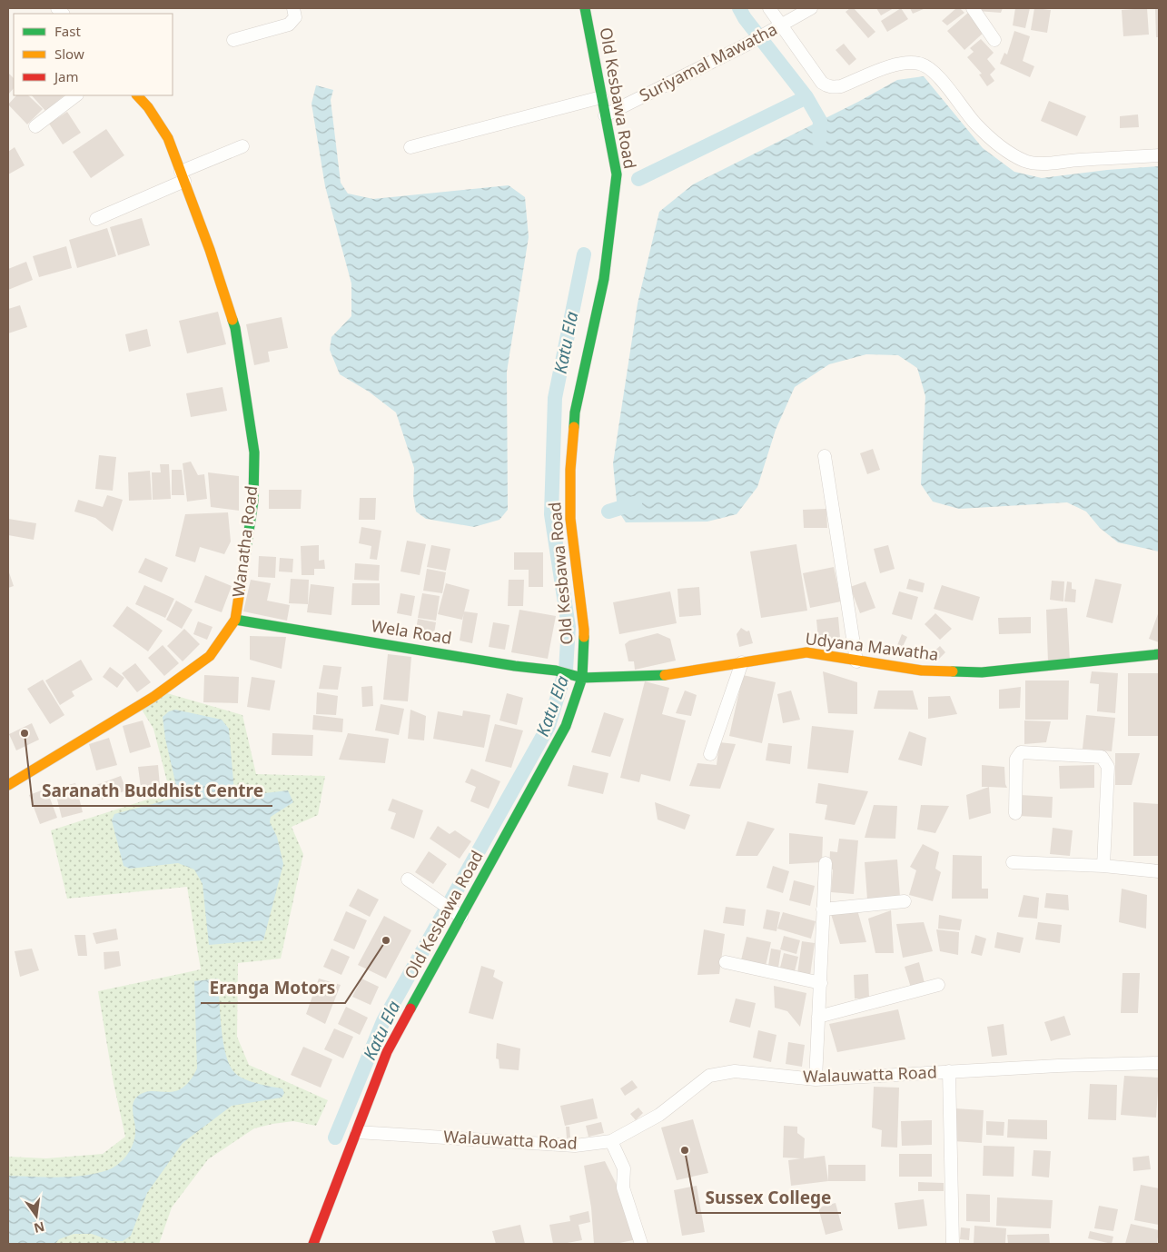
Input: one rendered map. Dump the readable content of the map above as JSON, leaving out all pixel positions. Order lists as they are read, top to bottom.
{
  "streets": {
    "street": [
      "Suriyamal Mawatha",
      "Old Kesbawa Road",
      "Wanatha Road",
      "Wela Road",
      "Udyana Mawatha",
      "Walauwatta Road"
    ]
  },
  "crossings": [
    ["Suriyamal Mawatha", "Old Kesbawa Road"],
    ["Old Kesbawa Road", "Wela Road"],
    ["Old Kesbawa Road", "Udyana Mawatha"],
    ["Old Kesbawa Road", "Walauwatta Road"],
    ["Wanatha Road", "Wela Road"],
    ["Wela Road", "Udyana Mawatha"]
  ],
  "water": ["Katu Ela"],
  "places": ["Saranath Buddhist Centre", "Eranga Motors", "Sussex College"],
  "legend": ["Fast", "Slow", "Jam"],
  "north": "bottom"
}
